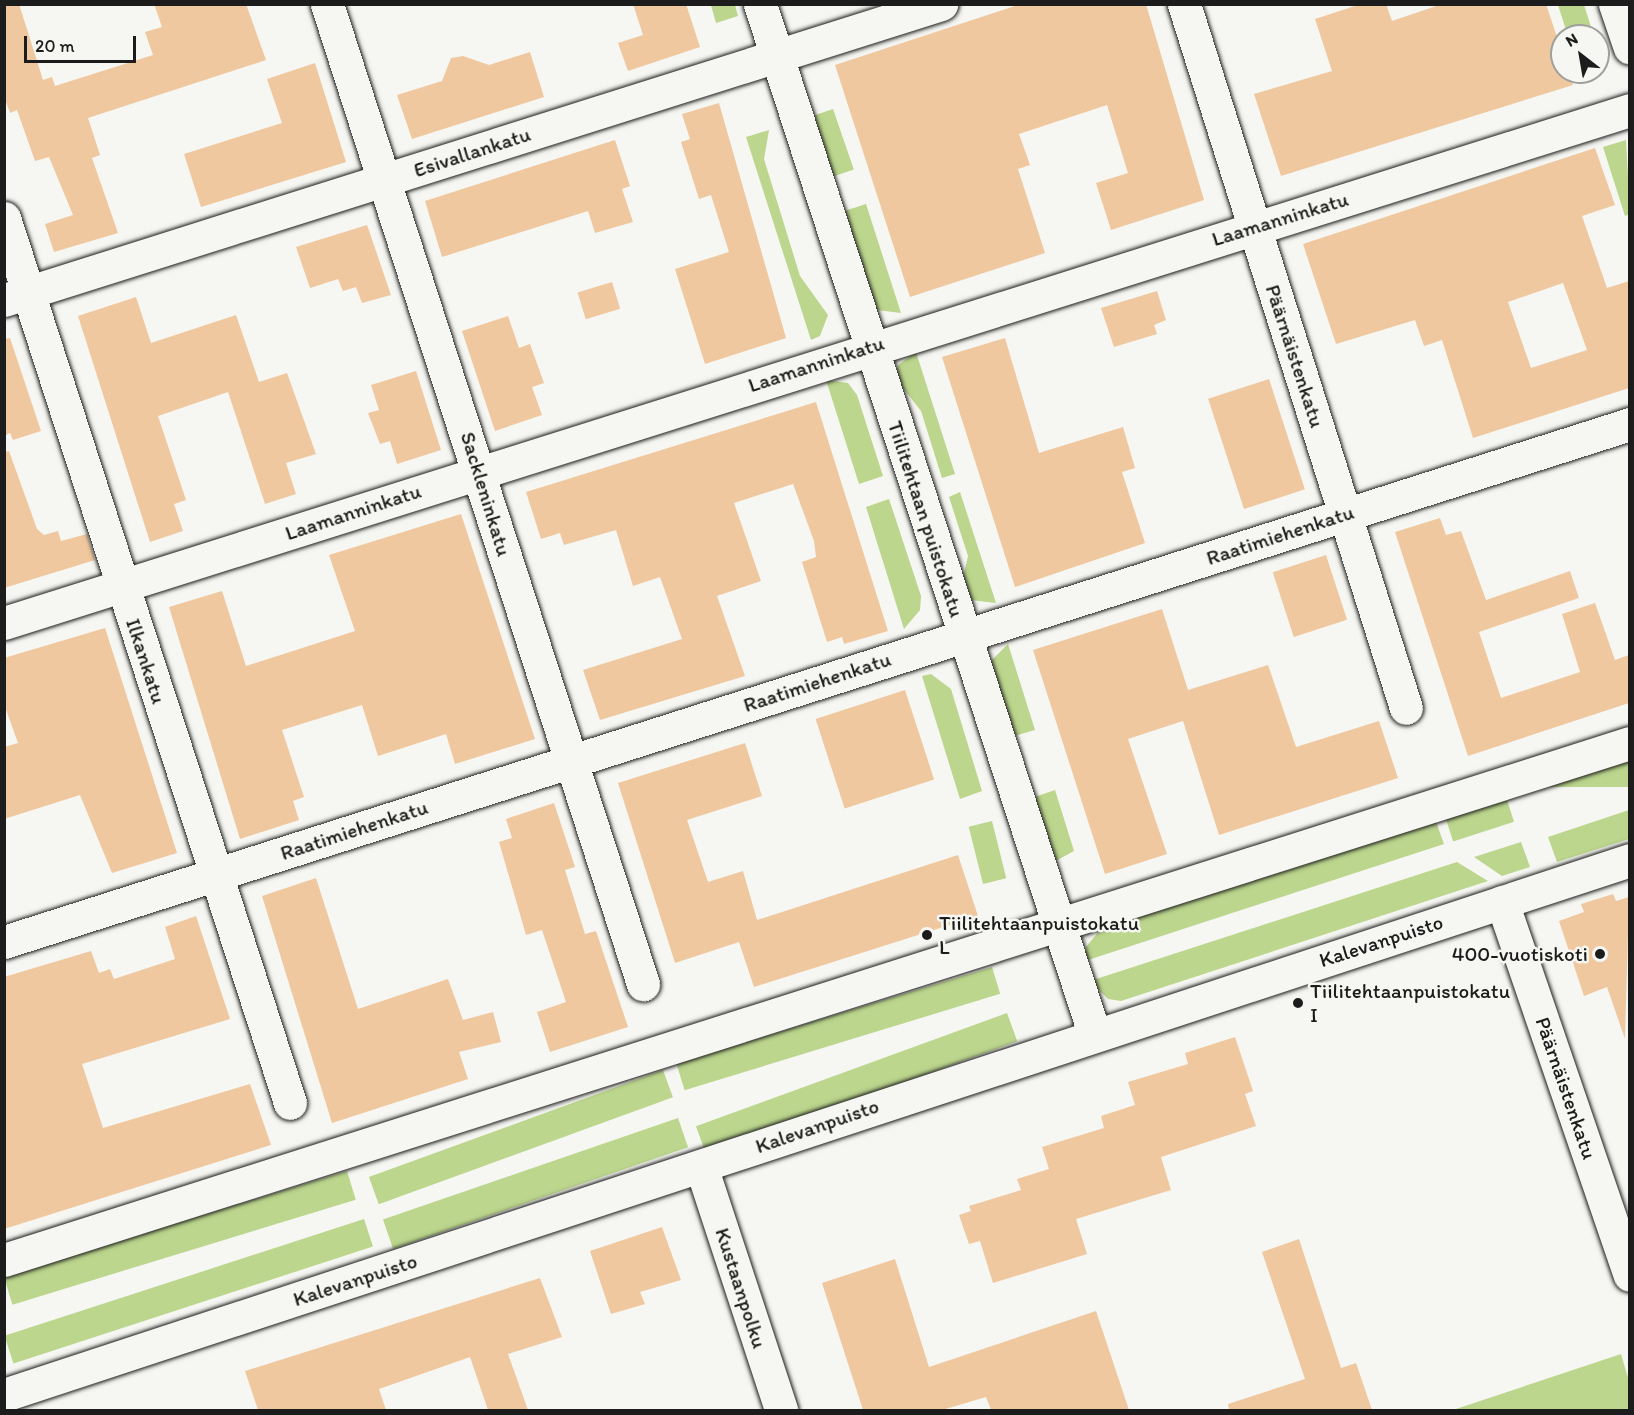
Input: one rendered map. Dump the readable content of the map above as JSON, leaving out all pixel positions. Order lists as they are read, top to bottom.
{
  "streets": {
    "street": [
      "Esivallankatu",
      "Laamanninkatu",
      "Päärnäistenkatu",
      "Sackleninkatu",
      "Tiilitehtaan puistokatu",
      "Raatimiehenkatu",
      "Ilkankatu",
      "Kalevanpuisto",
      "Kustaanpolku"
    ]
  },
  "crossings": [
    ["Esivallankatu", "Sackleninkatu"],
    ["Esivallankatu", "Tiilitehtaan puistokatu"],
    ["Esivallankatu", "Ilkankatu"],
    ["Laamanninkatu", "Päärnäistenkatu"],
    ["Laamanninkatu", "Sackleninkatu"],
    ["Laamanninkatu", "Tiilitehtaan puistokatu"],
    ["Laamanninkatu", "Ilkankatu"],
    ["Päärnäistenkatu", "Raatimiehenkatu"],
    ["Päärnäistenkatu", "Kalevanpuisto"],
    ["Sackleninkatu", "Raatimiehenkatu"],
    ["Tiilitehtaan puistokatu", "Raatimiehenkatu"],
    ["Tiilitehtaan puistokatu", "Kalevanpuisto"],
    ["Raatimiehenkatu", "Ilkankatu"],
    ["Kalevanpuisto", "Kustaanpolku"]
  ],
  "places": ["Tiilitehtaanpuistokatu L", "400-vuotiskoti", "Tiilitehtaanpuistokatu I"],
  "scale_bar": "20 m",
  "north": "top left"
}
